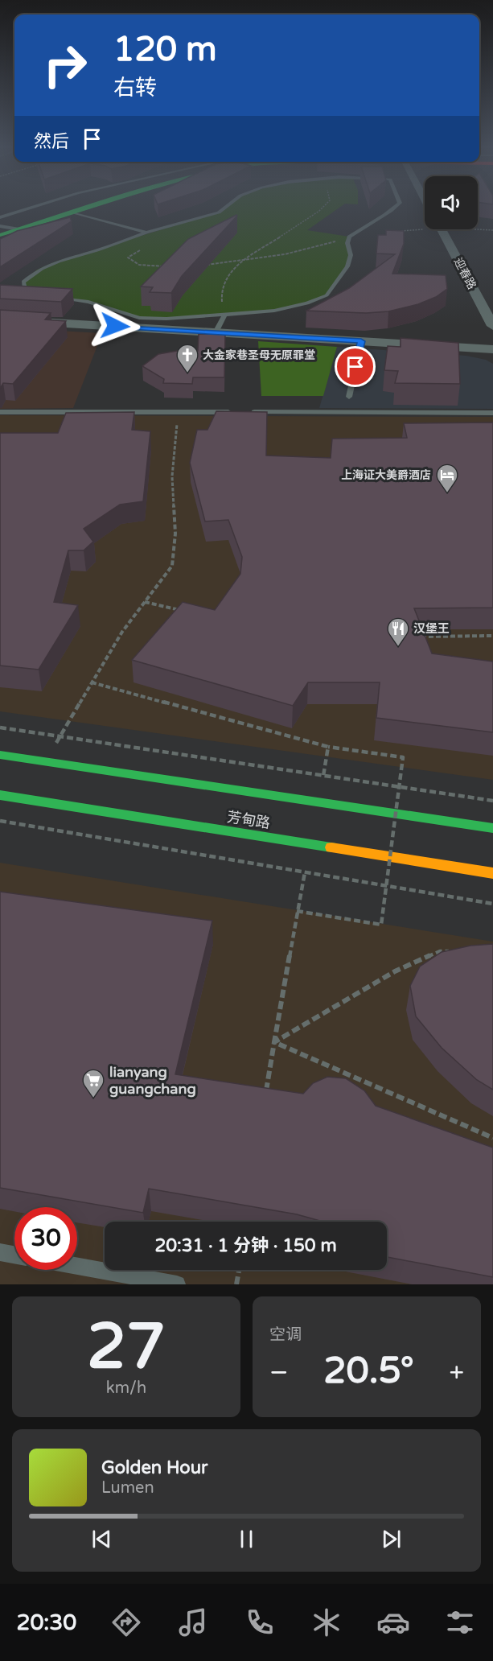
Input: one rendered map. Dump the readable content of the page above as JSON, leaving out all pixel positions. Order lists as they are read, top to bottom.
{
  "streets": {
    "street": ["迎春路", "芳甸路"]
  },
  "places": {
    "church": ["大金家巷圣母无原罪堂"],
    "hotel": ["上海证大美爵酒店"],
    "restaurant": ["汉堡王"],
    "supermarket": ["lianyang guangchang"]
  },
  "page": {
    "turn": ["120 m", "右转"],
    "then": "然后",
    "limit": "30",
    "trip": "20:31 · 1 分钟 · 150 m",
    "tile": [
      ["27", "km/h"],
      "空调"
    ],
    "heat": ["−", "20.5°", "+"],
    "song": ["Golden Hour", "Lumen"],
    "tabs": "20:30"
  }
}
